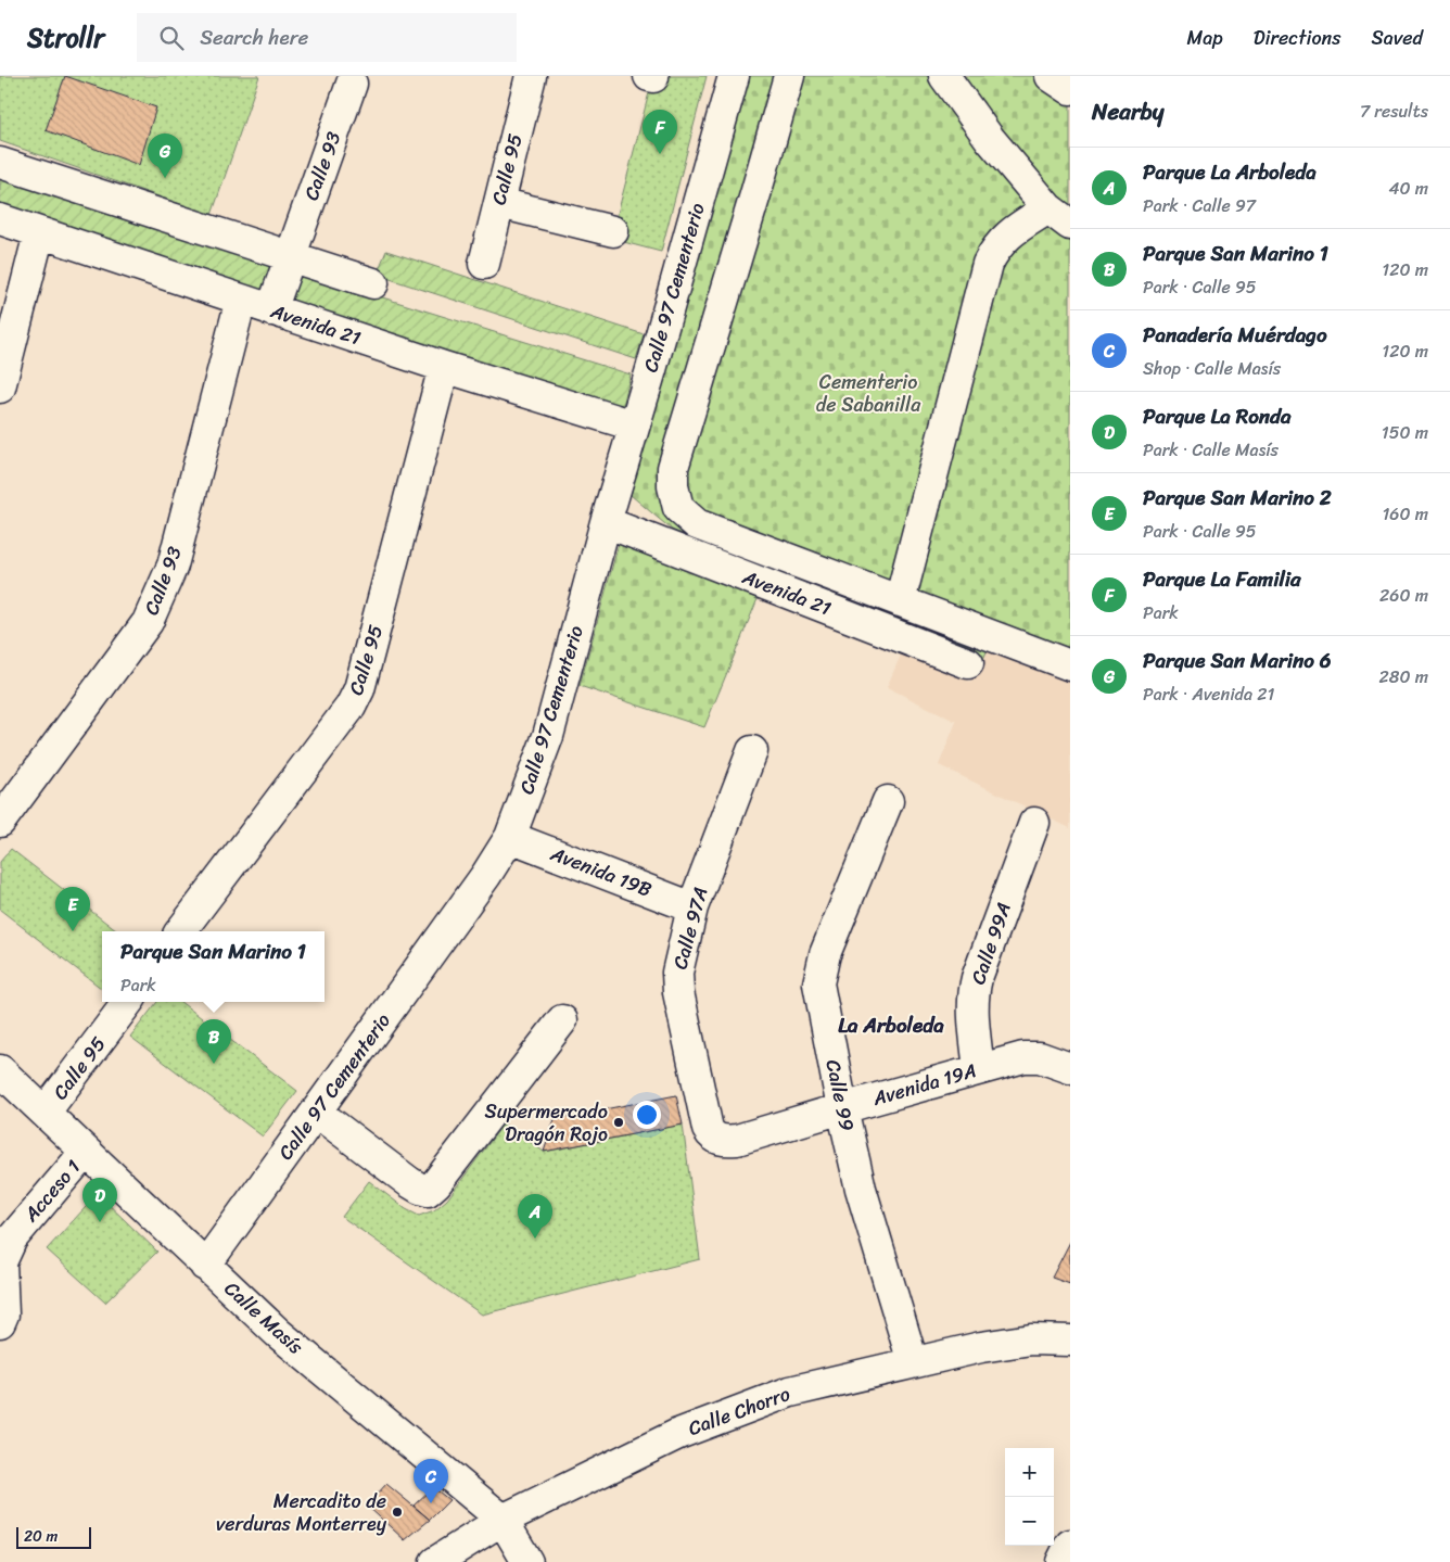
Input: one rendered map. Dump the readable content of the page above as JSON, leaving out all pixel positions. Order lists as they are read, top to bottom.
{
  "streets": {
    "street": [
      "Calle 93",
      "Calle 95",
      "Calle 97 Cementerio",
      "Avenida 21",
      "Avenida 19B",
      "Calle 97A",
      "Calle 99A",
      "Avenida 19A",
      "Calle 99",
      "Acceso 1",
      "Calle Masís",
      "Calle Chorro"
    ]
  },
  "crossings": [
    ["Calle 93", "Avenida 21"],
    ["Calle 95", "Avenida 21"],
    ["Calle 95", "Calle Masís"],
    ["Calle 97 Cementerio", "Avenida 21"],
    ["Calle 97 Cementerio", "Avenida 19B"],
    ["Calle 97 Cementerio", "Calle Masís"],
    ["Avenida 19B", "Calle 97A"],
    ["Calle 97A", "Avenida 19A"],
    ["Calle 99A", "Avenida 19A"],
    ["Avenida 19A", "Calle 99"],
    ["Calle 99", "Calle Chorro"],
    ["Acceso 1", "Calle Masís"],
    ["Calle Masís", "Calle Chorro"]
  ],
  "districts": ["La Arboleda"],
  "parks": ["Cementerio de Sabanilla"],
  "places": ["Supermercado Dragón Rojo", "Mercadito de verduras Monterrey"],
  "scale_bar": "20 m",
  "page": {
    "header": "Strollr",
    "search": "Search here",
    "nav": ["Map", "Directions", "Saved"],
    "heading": ["Nearby", "7 results"],
    "pins": [
      "F",
      "G",
      "E",
      "B",
      "D",
      "A",
      "C"
    ],
    "list": [
      {
        "mark": "A",
        "name": "Parque La Arboleda",
        "note": "Park · Calle 97",
        "value": "40 m"
      },
      {
        "mark": "B",
        "name": "Parque San Marino 1",
        "note": "Park · Calle 95",
        "value": "120 m"
      },
      {
        "mark": "C",
        "name": "Panadería Muérdago",
        "note": "Shop · Calle Masís",
        "value": "120 m"
      },
      {
        "mark": "D",
        "name": "Parque La Ronda",
        "note": "Park · Calle Masís",
        "value": "150 m"
      },
      {
        "mark": "E",
        "name": "Parque San Marino 2",
        "note": "Park · Calle 95",
        "value": "160 m"
      },
      {
        "mark": "F",
        "name": "Parque La Familia",
        "note": "Park",
        "value": "260 m"
      },
      {
        "mark": "G",
        "name": "Parque San Marino 6",
        "note": "Park · Avenida 21",
        "value": "280 m"
      }
    ],
    "popup": ["Parque San Marino 1", "Park"],
    "map_buttons": ["+", "−"],
    "scale": "20 m"
  }
}
